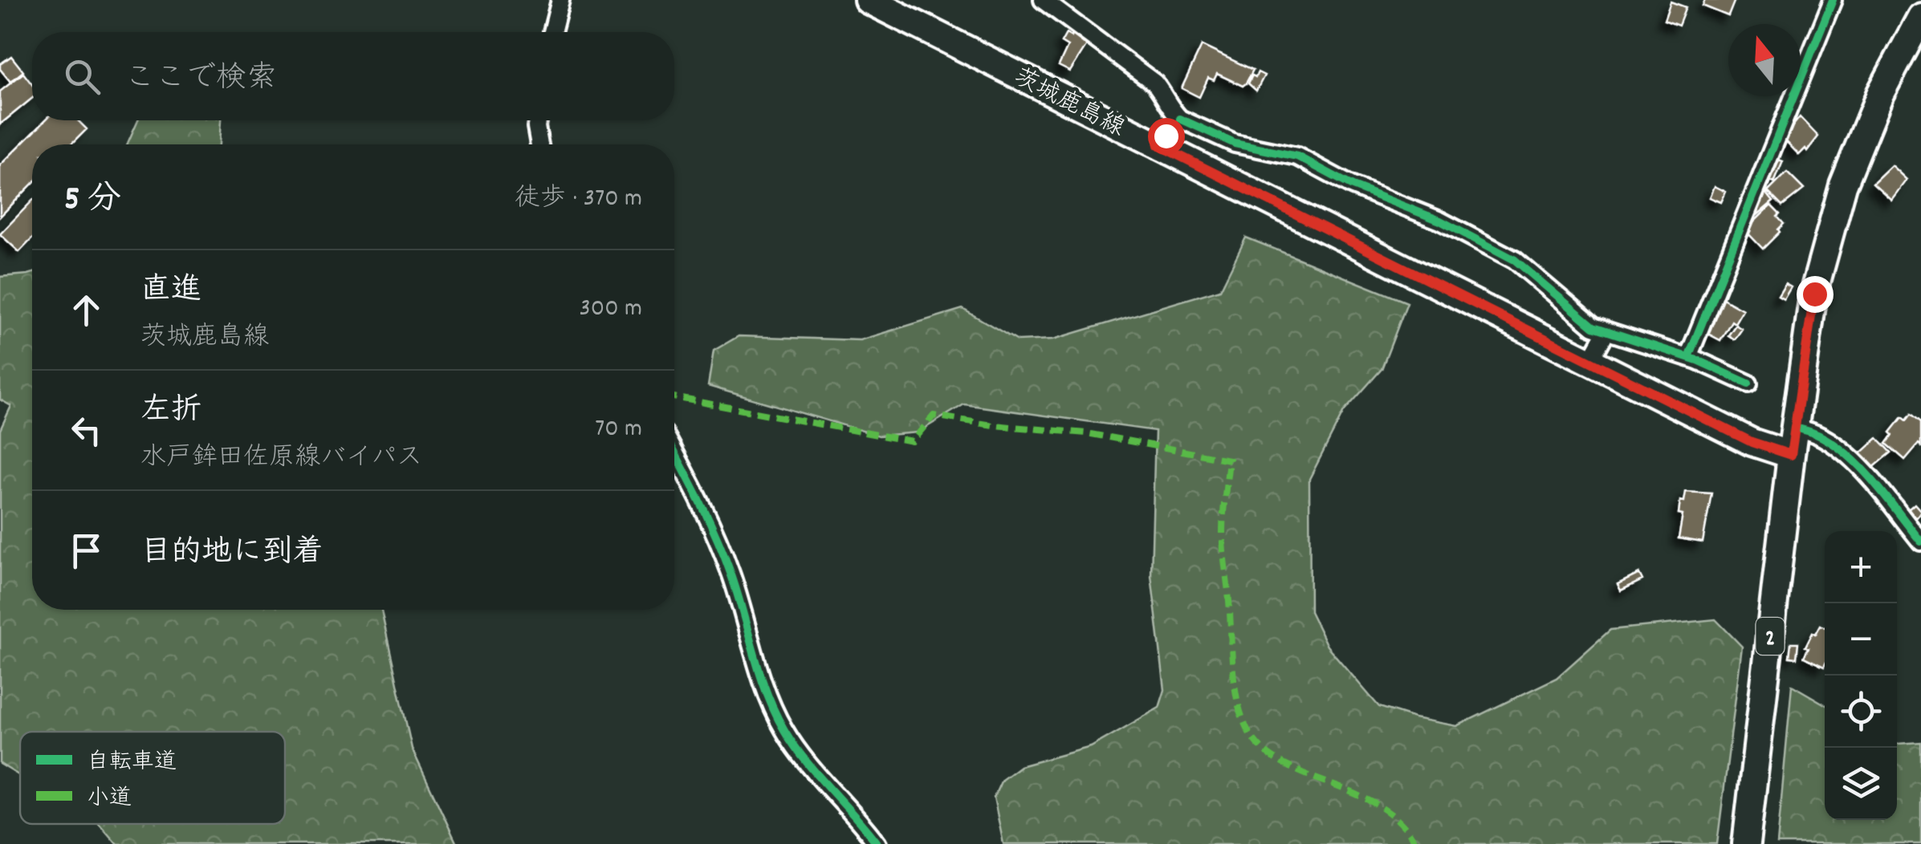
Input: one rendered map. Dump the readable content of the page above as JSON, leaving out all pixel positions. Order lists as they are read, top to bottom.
{
  "streets": {
    "main road": ["茨城鹿島線", "2"]
  },
  "crossings": [
    ["茨城鹿島線", "2"]
  ],
  "legend": ["自転車道", "小道"],
  "north": "top",
  "page": {
    "search": "ここで検索",
    "heading": ["5 分", "徒歩 · 370 m"],
    "list": [
      ["直進", "茨城鹿島線", "300 m"],
      ["左折", "水戸鉾田佐原線バイパス", "70 m"],
      "目的地に到着"
    ],
    "map_buttons": ["+", "−"]
  }
}
